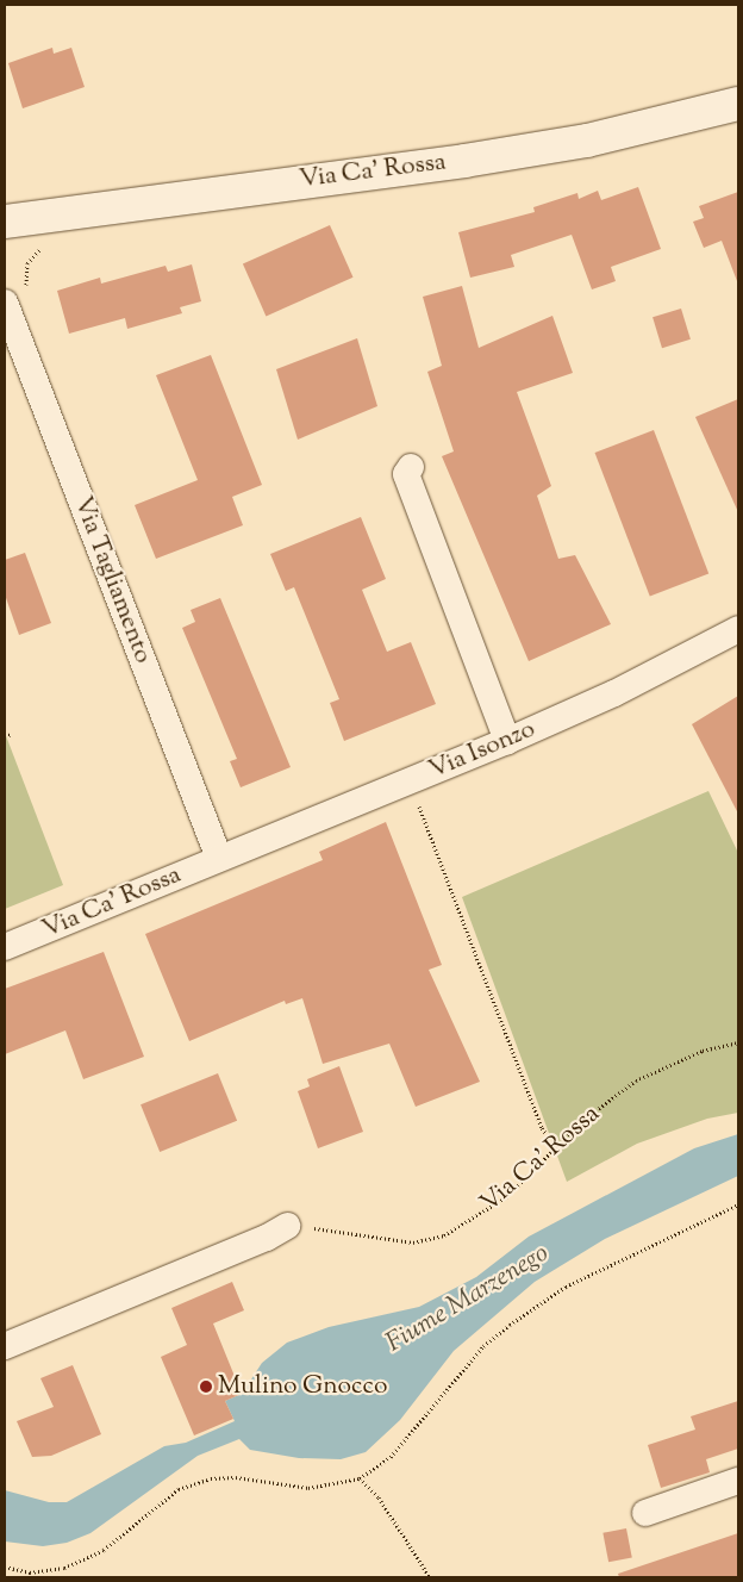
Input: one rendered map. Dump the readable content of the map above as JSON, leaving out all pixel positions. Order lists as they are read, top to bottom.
{
  "streets": {
    "street": ["Via Ca' Rossa", "Via Tagliamento", "Via Isonzo"]
  },
  "crossings": [
    ["Via Ca' Rossa", "Via Tagliamento"],
    ["Via Ca' Rossa", "Via Isonzo"],
    ["Via Tagliamento", "Via Isonzo"]
  ],
  "water": ["Fiume Marzenego"],
  "places": ["Mulino Gnocco"]
}
